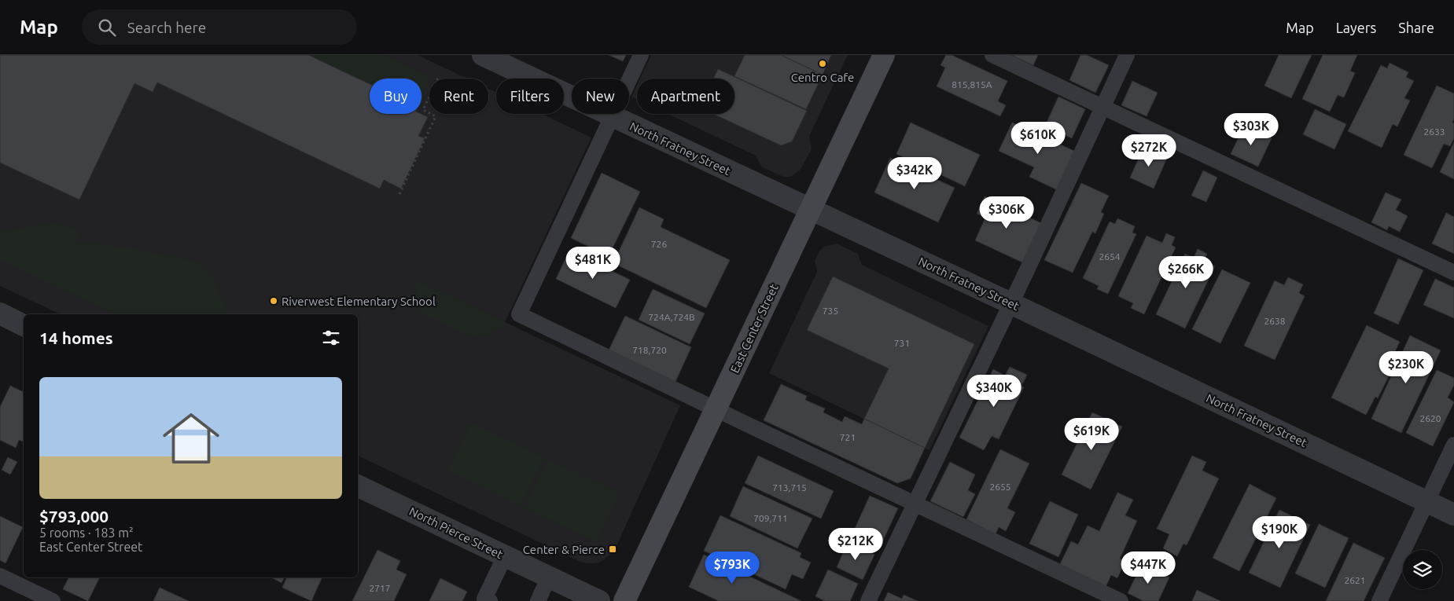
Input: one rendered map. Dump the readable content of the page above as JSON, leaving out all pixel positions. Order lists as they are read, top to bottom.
{
  "streets": {
    "street": ["North Fratney Street", "East Center Street", "North Pierce Street"]
  },
  "crossings": [
    ["North Fratney Street", "East Center Street"]
  ],
  "places": {
    "other": ["Centro Cafe", "Riverwest Elementary School"],
    "transit": ["Center & Pierce"]
  },
  "house_numbers": [
    "815,815A",
    "2633",
    "726",
    "2654",
    "735",
    "724A,724B",
    "2638",
    "731",
    "718,720",
    "2620",
    "721",
    "2655",
    "713,715",
    "709,711",
    "2621",
    "2717"
  ],
  "page": {
    "header": "Map",
    "search": "Search here",
    "nav": ["Map", "Layers", "Share"],
    "chip": [
      "Buy",
      "Rent",
      "Filters",
      "New",
      "Apartment"
    ],
    "price": [
      "$303K",
      "$610K",
      "$272K",
      "$342K",
      "$306K",
      "$481K",
      "$266K",
      "$230K",
      "$340K",
      "$619K",
      "$190K",
      "$212K",
      "$793K",
      "$447K"
    ],
    "heading": "14 homes",
    "list": [
      {
        "name": "$793,000",
        "note": "5 rooms · 183 m² · East Center Street"
      }
    ]
  }
}
